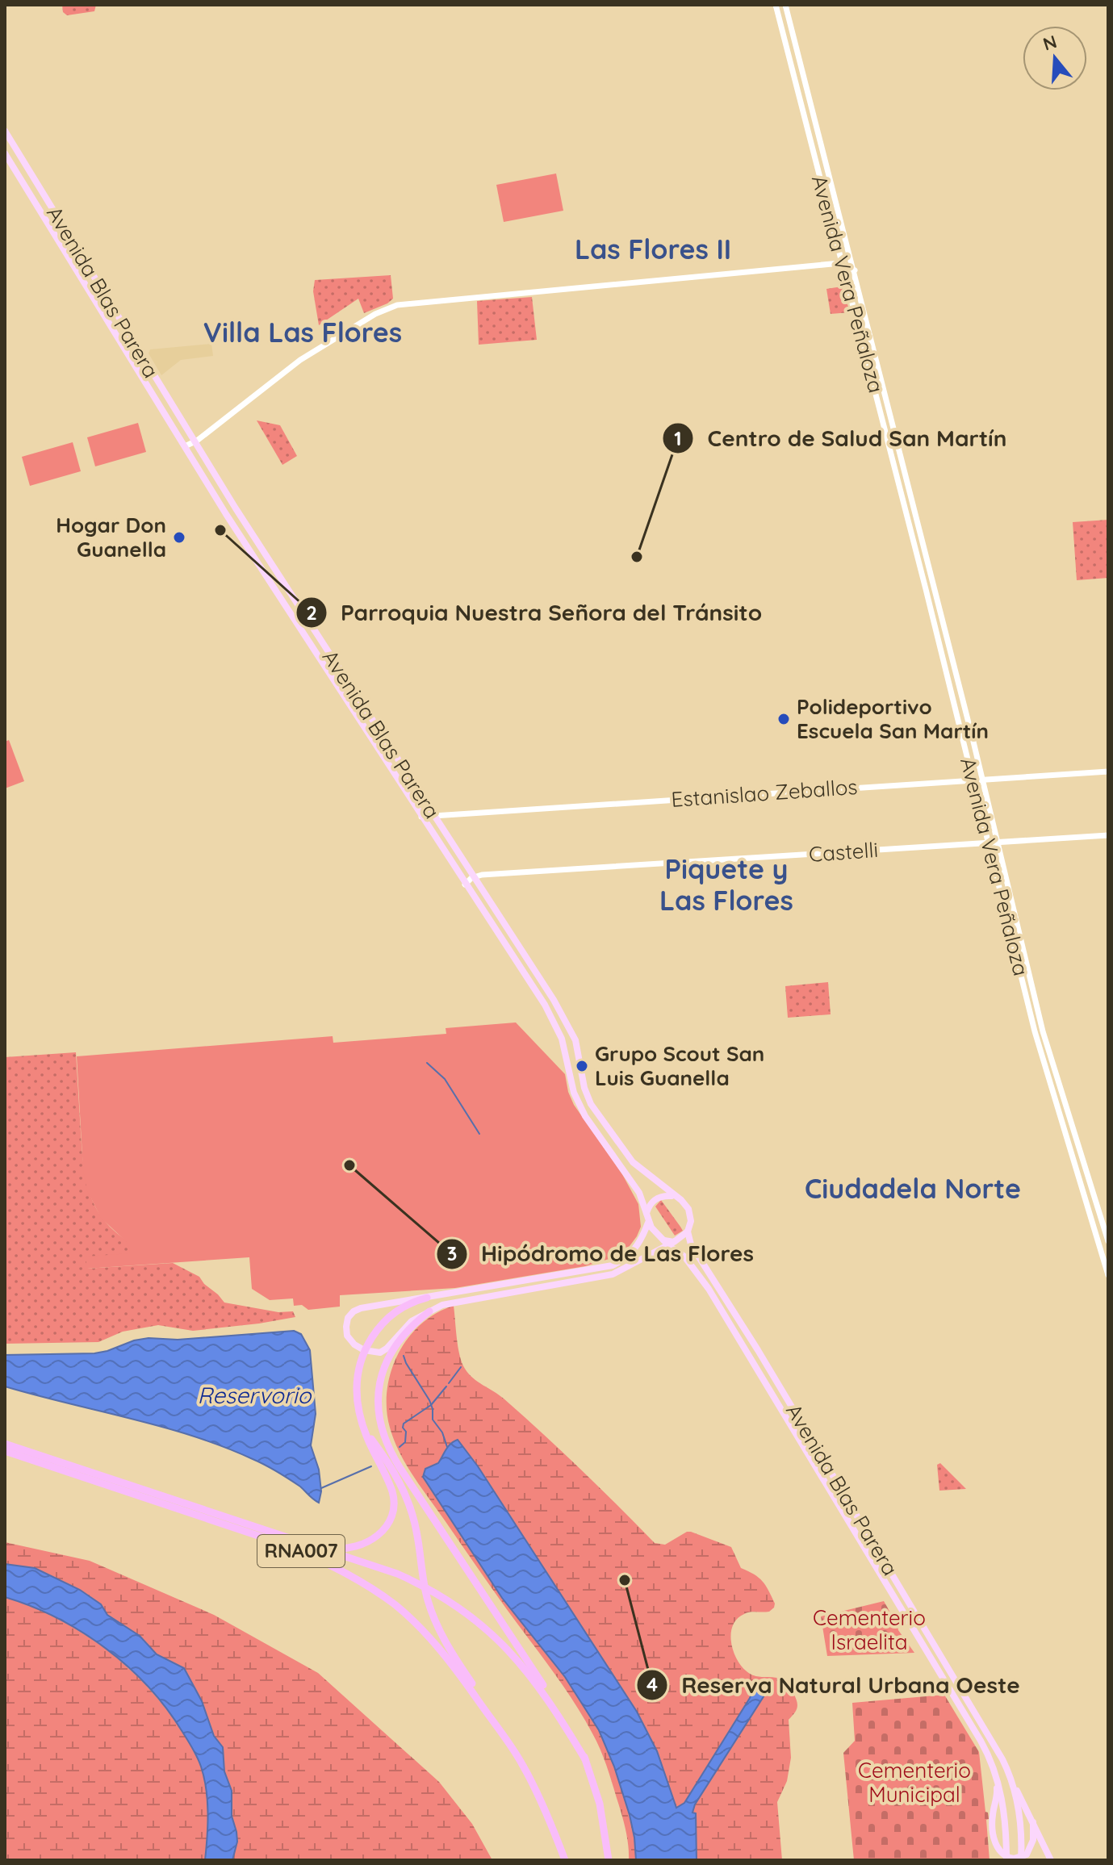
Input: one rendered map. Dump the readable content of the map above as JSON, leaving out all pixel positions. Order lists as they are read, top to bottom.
{
  "streets": {
    "highway": ["RNA007"],
    "main road": [
      "Avenida Vera Peñaloza",
      "Avenida Blas Parera",
      "Estanislao Zeballos",
      "Castelli"
    ]
  },
  "crossings": [
    ["Avenida Vera Peñaloza", "Estanislao Zeballos"],
    ["Avenida Vera Peñaloza", "Castelli"],
    ["Avenida Blas Parera", "Estanislao Zeballos"],
    ["Avenida Blas Parera", "Castelli"]
  ],
  "districts": [
    "Las Flores II",
    "Villa Las Flores",
    "Piquete y Las Flores",
    "Ciudadela Norte"
  ],
  "water": ["Reservorio"],
  "parks": ["Cementerio Israelita", "Cementerio Municipal"],
  "places": [
    "Parroquia Nuestra Señora del Tránsito",
    "Hogar Don Guanella",
    "Centro de Salud San Martín",
    "Polideportivo Escuela San Martín",
    "Grupo Scout San Luis Guanella",
    "Hipódromo de Las Flores",
    "Reserva Natural Urbana Oeste"
  ],
  "north": "top"
}
